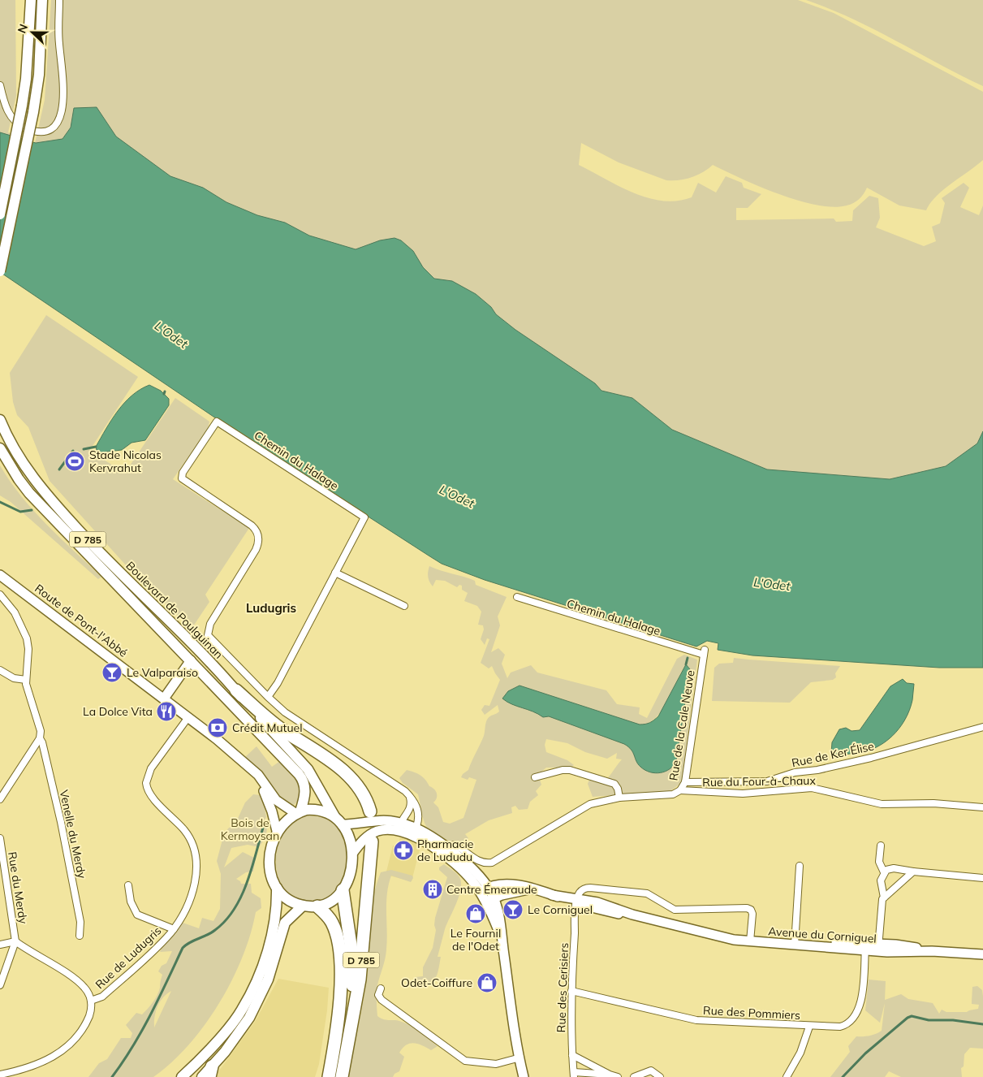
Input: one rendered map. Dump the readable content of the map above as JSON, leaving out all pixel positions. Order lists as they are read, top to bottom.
{
  "streets": {
    "highway": ["D 785"],
    "main road": ["Boulevard de Poulguinan"],
    "street": [
      "Chemin du Halage",
      "Route de Pont-l'Abbé",
      "Rue de la Cale Neuve",
      "Rue de Ker Élise",
      "Rue du Four-à-Chaux",
      "Venelle du Merdy",
      "Rue du Merdy",
      "Avenue du Corniguel",
      "Rue de Ludugris",
      "Rue des Cerisiers",
      "Rue des Pommiers"
    ]
  },
  "crossings": [
    ["Chemin du Halage", "Rue de la Cale Neuve"],
    ["D 785", "Boulevard de Poulguinan"],
    ["D 785", "Route de Pont-l'Abbé"],
    ["Boulevard de Poulguinan", "Route de Pont-l'Abbé"],
    ["Route de Pont-l'Abbé", "Rue de Ludugris"],
    ["Rue de la Cale Neuve", "Rue de Ker Élise"],
    ["Rue de la Cale Neuve", "Rue du Four-à-Chaux"],
    ["Rue du Merdy", "Rue de Ludugris"],
    ["Avenue du Corniguel", "Rue des Cerisiers"],
    ["Avenue du Corniguel", "Rue des Pommiers"],
    ["Rue des Cerisiers", "Rue des Pommiers"]
  ],
  "districts": ["Ludugris"],
  "water": ["L'Odet"],
  "parks": ["Bois de Kermoysan"],
  "places": {
    "sports": ["Stade Nicolas Kervrahut"],
    "bar": ["Le Valparaiso", "Le Corniguel"],
    "restaurant": ["La Dolce Vita"],
    "bank": ["Crédit Mutuel"],
    "pharmacy": ["Pharmacie de Lududu"],
    "building": ["Centre Émeraude"],
    "shop": ["Le Fournil de l'Odet", "Odet-Coiffure"]
  },
  "north": "left"
}
